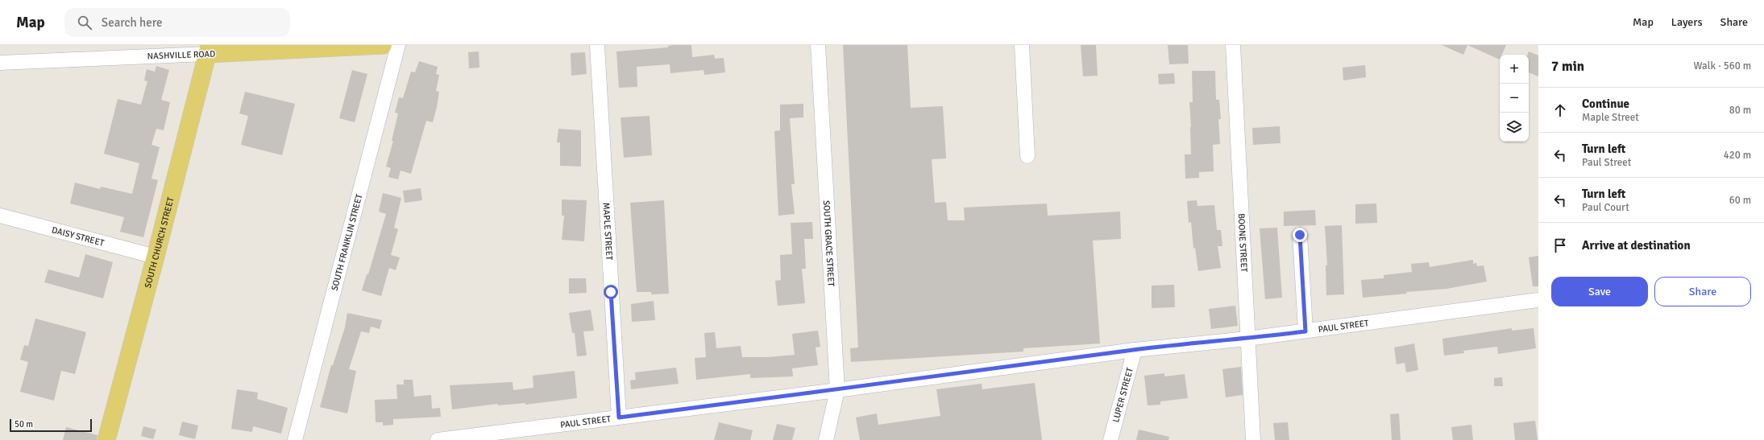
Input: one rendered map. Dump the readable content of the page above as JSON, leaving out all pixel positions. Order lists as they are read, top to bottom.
{
  "streets": {
    "main road": ["NASHVILLE ROAD", "SOUTH CHURCH STREET"],
    "street": [
      "MAPLE STREET",
      "DAISY STREET",
      "SOUTH FRANKLIN STREET",
      "SOUTH GRACE STREET",
      "BOONE STREET",
      "PAUL STREET",
      "LUPER STREET"
    ]
  },
  "crossings": [
    ["NASHVILLE ROAD", "SOUTH CHURCH STREET"],
    ["MAPLE STREET", "PAUL STREET"],
    ["DAISY STREET", "SOUTH CHURCH STREET"],
    ["SOUTH GRACE STREET", "PAUL STREET"],
    ["BOONE STREET", "PAUL STREET"],
    ["PAUL STREET", "LUPER STREET"]
  ],
  "scale_bar": "50 m",
  "page": {
    "header": "Map",
    "search": "Search here",
    "nav": ["Map", "Layers", "Share"],
    "heading": ["7 min", "Walk · 560 m"],
    "map_buttons": ["+", "−"],
    "list": [
      ["Continue", "Maple Street", "80 m"],
      ["Turn left", "Paul Street", "420 m"],
      ["Turn left", "Paul Court", "60 m"],
      "Arrive at destination"
    ],
    "buttons": ["Save", "Share"],
    "scale": "50 m"
  }
}
